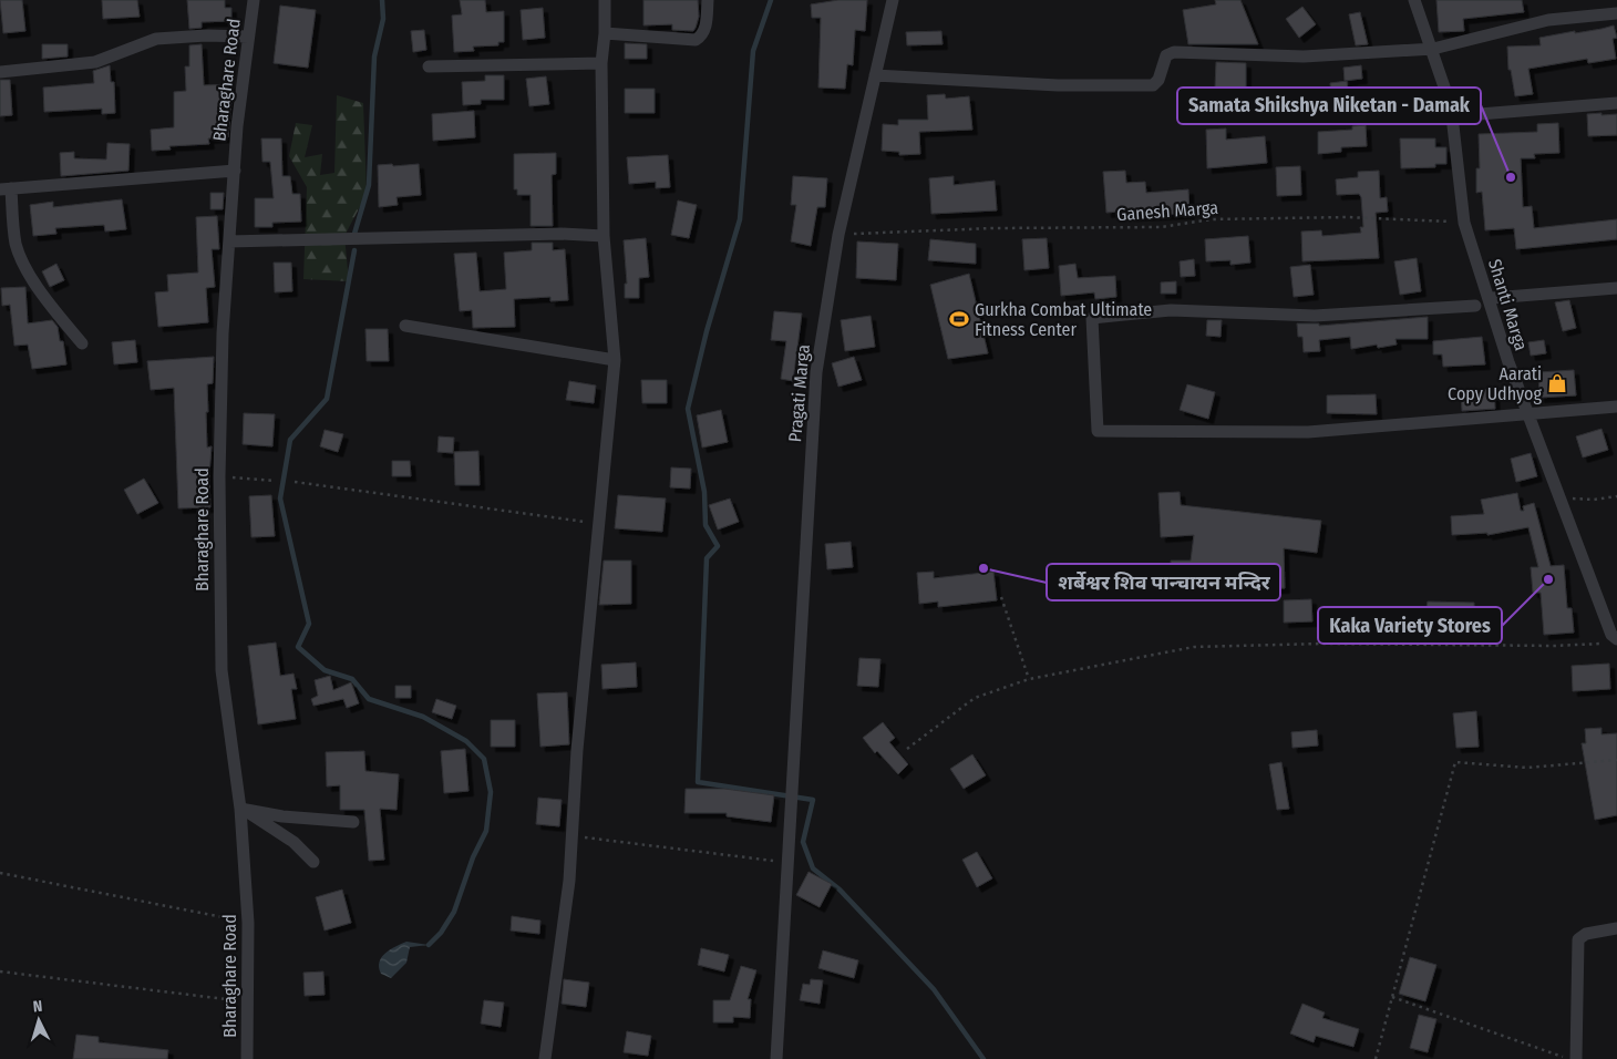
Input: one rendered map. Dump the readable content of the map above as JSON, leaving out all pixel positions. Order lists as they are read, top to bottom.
{
  "streets": {
    "street": ["Bharaghare Road", "Shanti Marga", "Pragati Marga"],
    "path": ["Ganesh Marga"]
  },
  "crossings": [
    ["Ganesh Marga", "Shanti Marga"],
    ["Ganesh Marga", "Pragati Marga"]
  ],
  "places": {
    "other": ["Samata Shikshya Niketan - Damak", "शर्बेश्वर शिव पान्चायन मन्दिर", "Kaka Variety Stores"],
    "sports": ["Gurkha Combat Ultimate Fitness Center"],
    "shop": ["Aarati Copy Udhyog"]
  },
  "north": "top"
}
